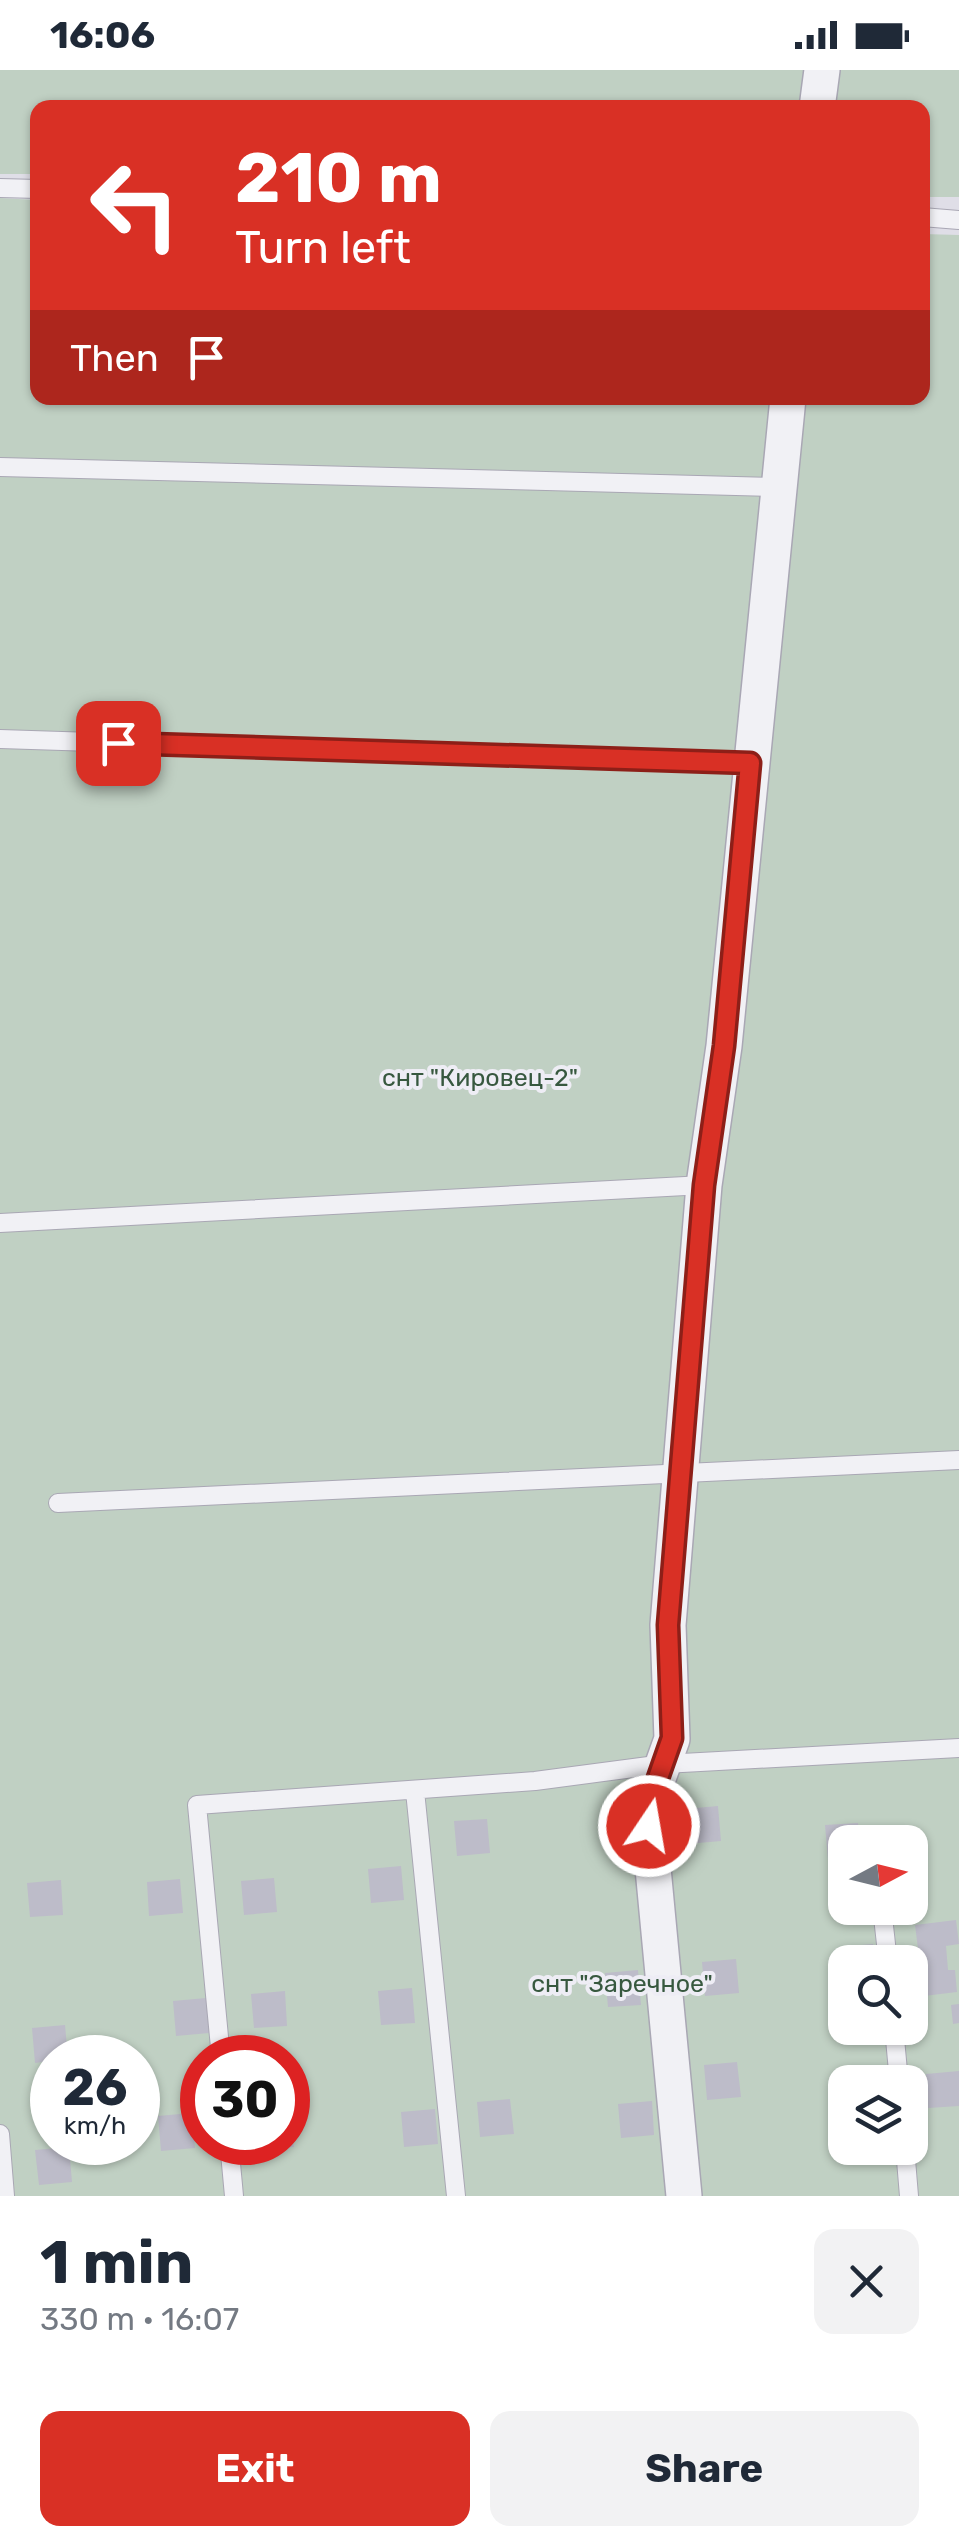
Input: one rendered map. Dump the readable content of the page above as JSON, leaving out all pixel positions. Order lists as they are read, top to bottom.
{
  "parks": ["снт \"Кировец-2\"", "снт \"Заречное\""],
  "north": "right",
  "page": {
    "status": "16:06",
    "turn": ["210 m", "Turn left"],
    "then": "Then",
    "speed": "26 km/h",
    "limit": "30",
    "heading": ["1 min", "330 m · 16:07"],
    "buttons": ["Exit", "Share"]
  }
}
